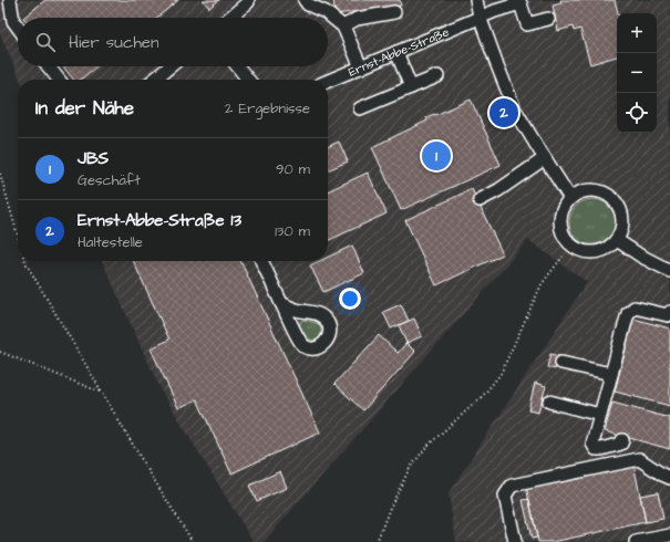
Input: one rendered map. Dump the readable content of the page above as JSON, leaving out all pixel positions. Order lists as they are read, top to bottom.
{
  "streets": {
    "street": ["Ernst-Abbe-Straße"]
  },
  "page": {
    "map_buttons": ["+", "−"],
    "search": "Hier suchen",
    "heading": ["In der Nähe", "2 Ergebnisse"],
    "pins": ["2", "1"],
    "list": [
      {
        "mark": "1",
        "name": "JBS",
        "note": "Geschäft",
        "value": "90 m"
      },
      {
        "mark": "2",
        "name": "Ernst-Abbe-Straße 13",
        "note": "Haltestelle",
        "value": "130 m"
      }
    ]
  }
}
